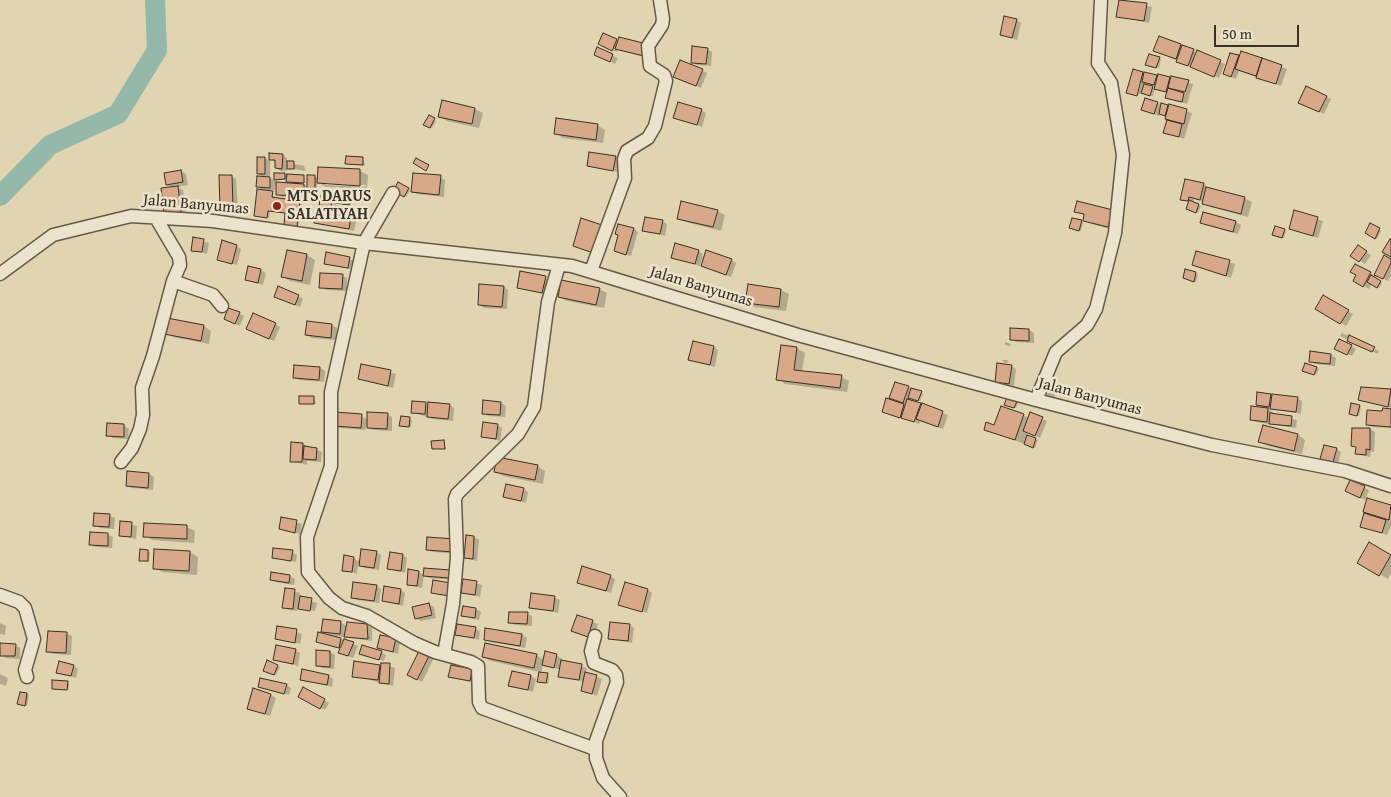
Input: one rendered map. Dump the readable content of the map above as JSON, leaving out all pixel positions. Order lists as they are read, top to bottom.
{
  "streets": {
    "street": ["Jalan Banyumas"]
  },
  "places": ["MTS DARUS SALATIYAH"],
  "scale_bar": "50 m"
}
